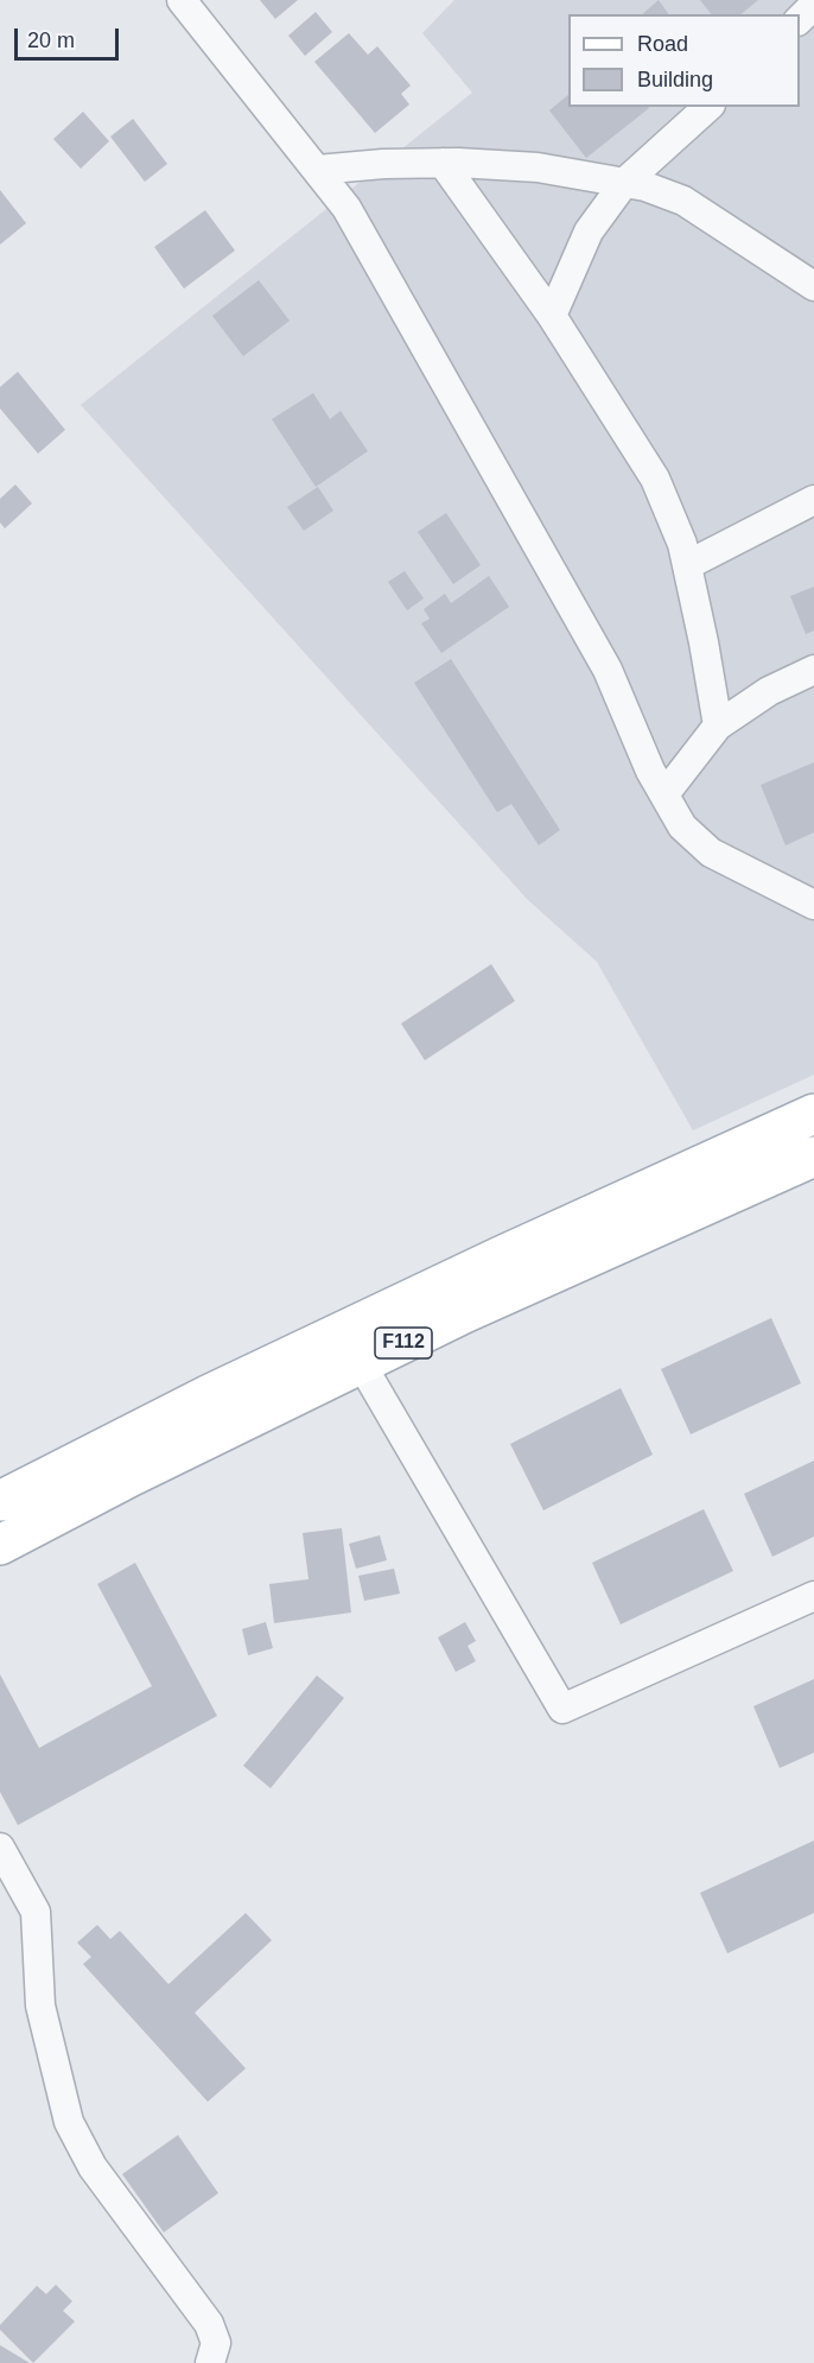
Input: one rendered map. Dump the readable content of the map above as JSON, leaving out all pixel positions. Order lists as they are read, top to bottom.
{
  "streets": {
    "main road": ["F112"]
  },
  "legend": ["Road", "Building"],
  "scale_bar": "20 m"
}
